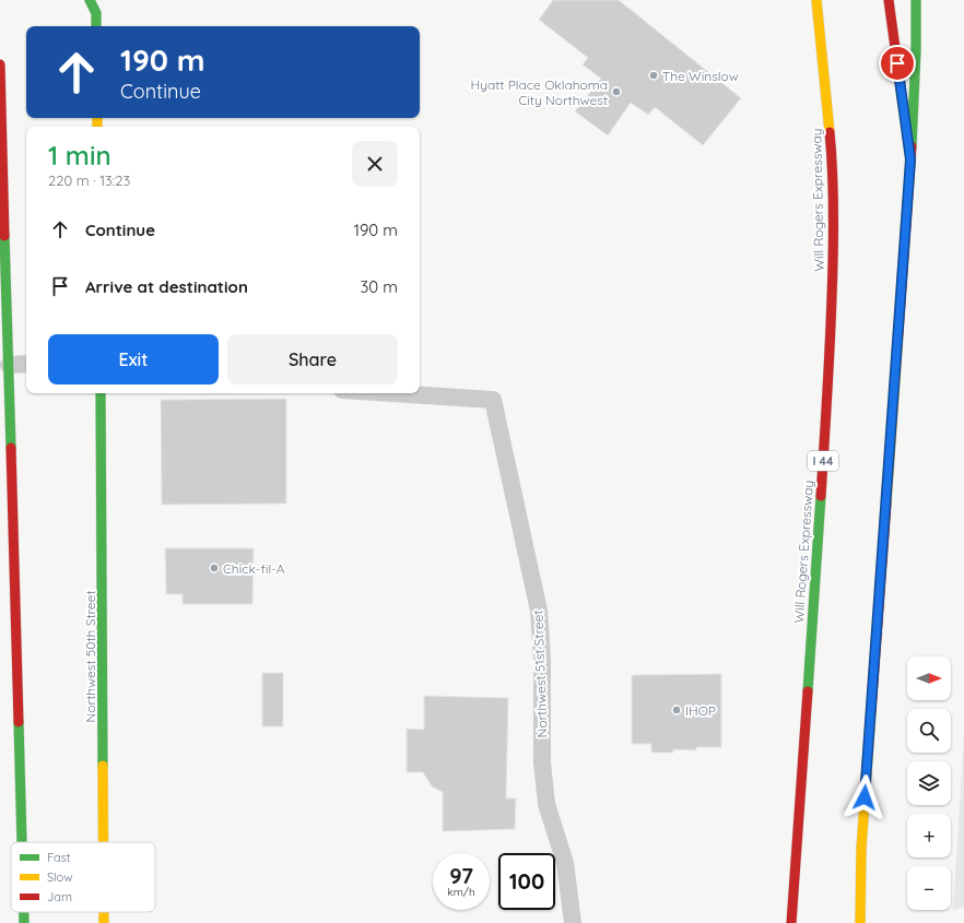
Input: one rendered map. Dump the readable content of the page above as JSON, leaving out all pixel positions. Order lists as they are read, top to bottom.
{
  "streets": {
    "main road": ["Will Rogers Expressway", "I 44", "Northwest 50th Street"],
    "street": ["Northwest 51st Street"]
  },
  "places": [
    "The Winslow",
    "Hyatt Place Oklahoma City Northwest",
    "Chick-fil-A",
    "IHOP"
  ],
  "legend": ["Fast", "Slow", "Jam"],
  "north": "right",
  "page": {
    "turn": ["190 m", "Continue"],
    "heading": ["1 min", "220 m · 13:23"],
    "list": [
      {
        "name": "Continue",
        "value": "190 m"
      },
      {
        "name": "Arrive at destination",
        "value": "30 m"
      }
    ],
    "buttons": ["Exit", "Share"],
    "map_buttons": ["+", "−"],
    "speed": "97 km/h",
    "limit": "100"
  }
}
